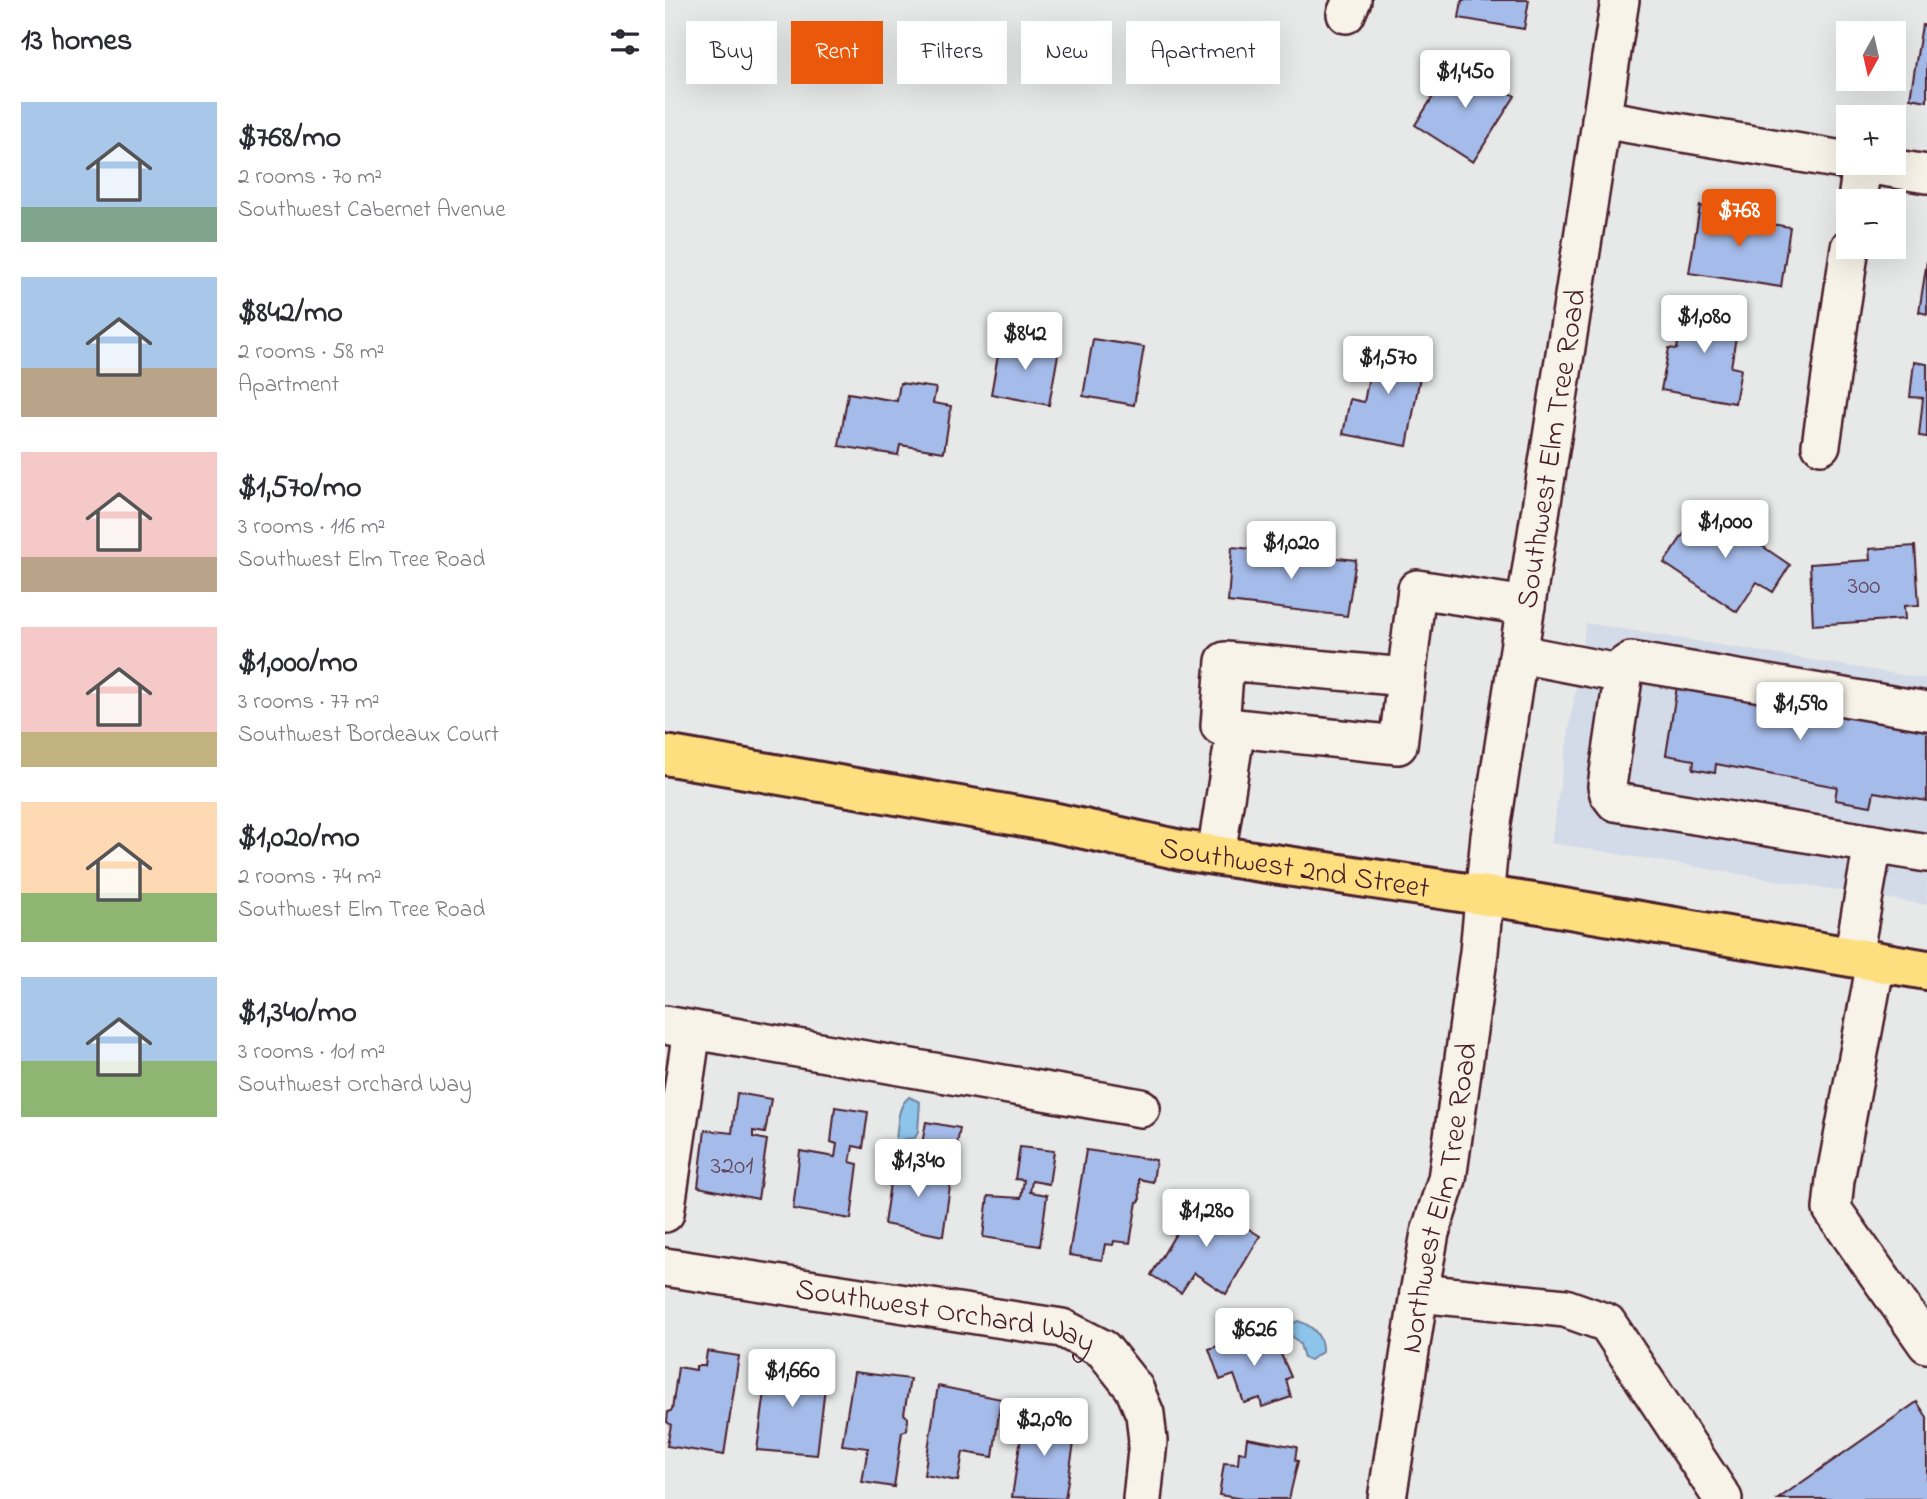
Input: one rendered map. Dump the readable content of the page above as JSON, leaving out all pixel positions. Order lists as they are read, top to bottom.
{
  "streets": {
    "main road": ["Southwest 2nd Street"],
    "street": ["Southwest Elm Tree Road", "Northwest Elm Tree Road", "Southwest Orchard Way"]
  },
  "crossings": [
    ["Southwest Elm Tree Road", "Southwest 2nd Street"],
    ["Southwest Elm Tree Road", "Northwest Elm Tree Road"],
    ["Southwest 2nd Street", "Northwest Elm Tree Road"]
  ],
  "house_numbers": ["300", "3201"],
  "north": "bottom",
  "page": {
    "heading": "13 homes",
    "map_buttons": ["+", "−"],
    "chip": [
      "Buy",
      "Rent",
      "Filters",
      "New",
      "Apartment"
    ],
    "price": [
      "$1,450",
      "$768",
      "$1,080",
      "$842",
      "$1,570",
      "$1,000",
      "$1,020",
      "$1,590",
      "$1,340",
      "$1,280",
      "$626",
      "$1,660",
      "$2,090"
    ],
    "list": [
      {
        "name": "$768/mo",
        "note": "2 rooms · 70 m² · Southwest Cabernet Avenue"
      },
      {
        "name": "$842/mo",
        "note": "2 rooms · 58 m² · Apartment"
      },
      {
        "name": "$1,570/mo",
        "note": "3 rooms · 116 m² · Southwest Elm Tree Road"
      },
      {
        "name": "$1,000/mo",
        "note": "3 rooms · 77 m² · Southwest Bordeaux Court"
      },
      {
        "name": "$1,020/mo",
        "note": "2 rooms · 74 m² · Southwest Elm Tree Road"
      },
      {
        "name": "$1,340/mo",
        "note": "3 rooms · 101 m² · Southwest Orchard Way"
      }
    ]
  }
}
